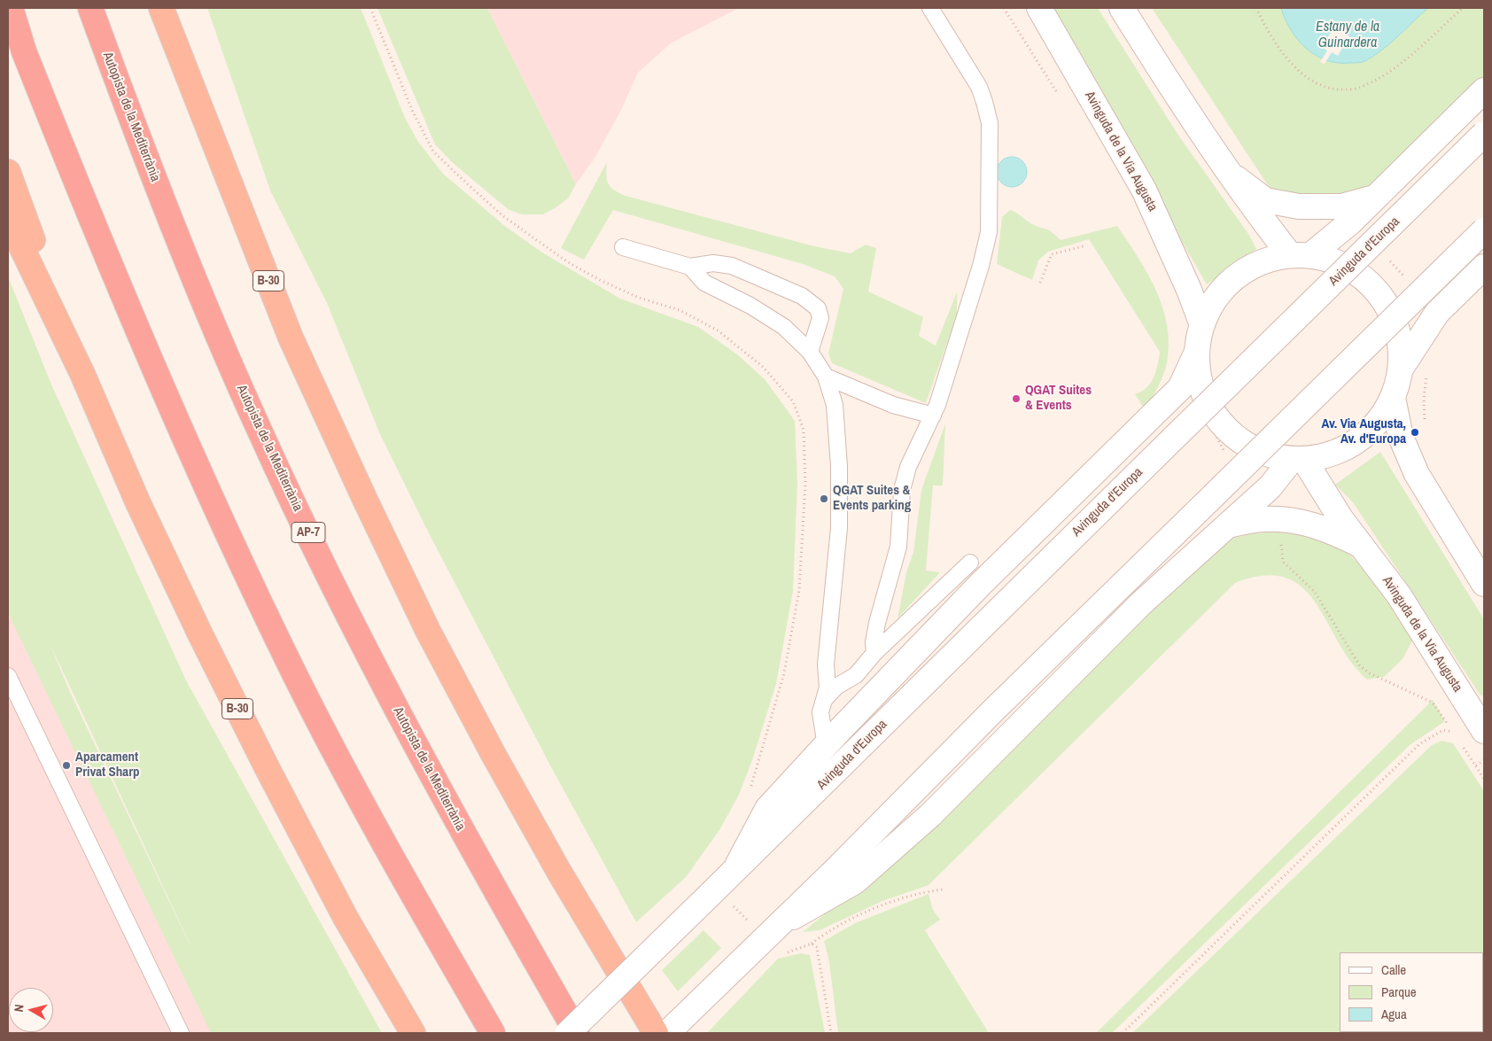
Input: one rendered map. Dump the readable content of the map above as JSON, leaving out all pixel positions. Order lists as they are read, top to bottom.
{
  "streets": {
    "highway": ["Autopista de la Mediterrània", "B-30", "AP-7"],
    "street": ["Avinguda de la Via Augusta", "Avinguda d'Europa"]
  },
  "water": ["Estany de la Guinardera"],
  "places": [
    "QGAT Suites & Events",
    "Av. Via Augusta, Av. d'Europa",
    "QGAT Suites & Events parking",
    "Aparcament Privat Sharp"
  ],
  "legend": ["Calle", "Parque", "Agua"],
  "north": "left"
}
